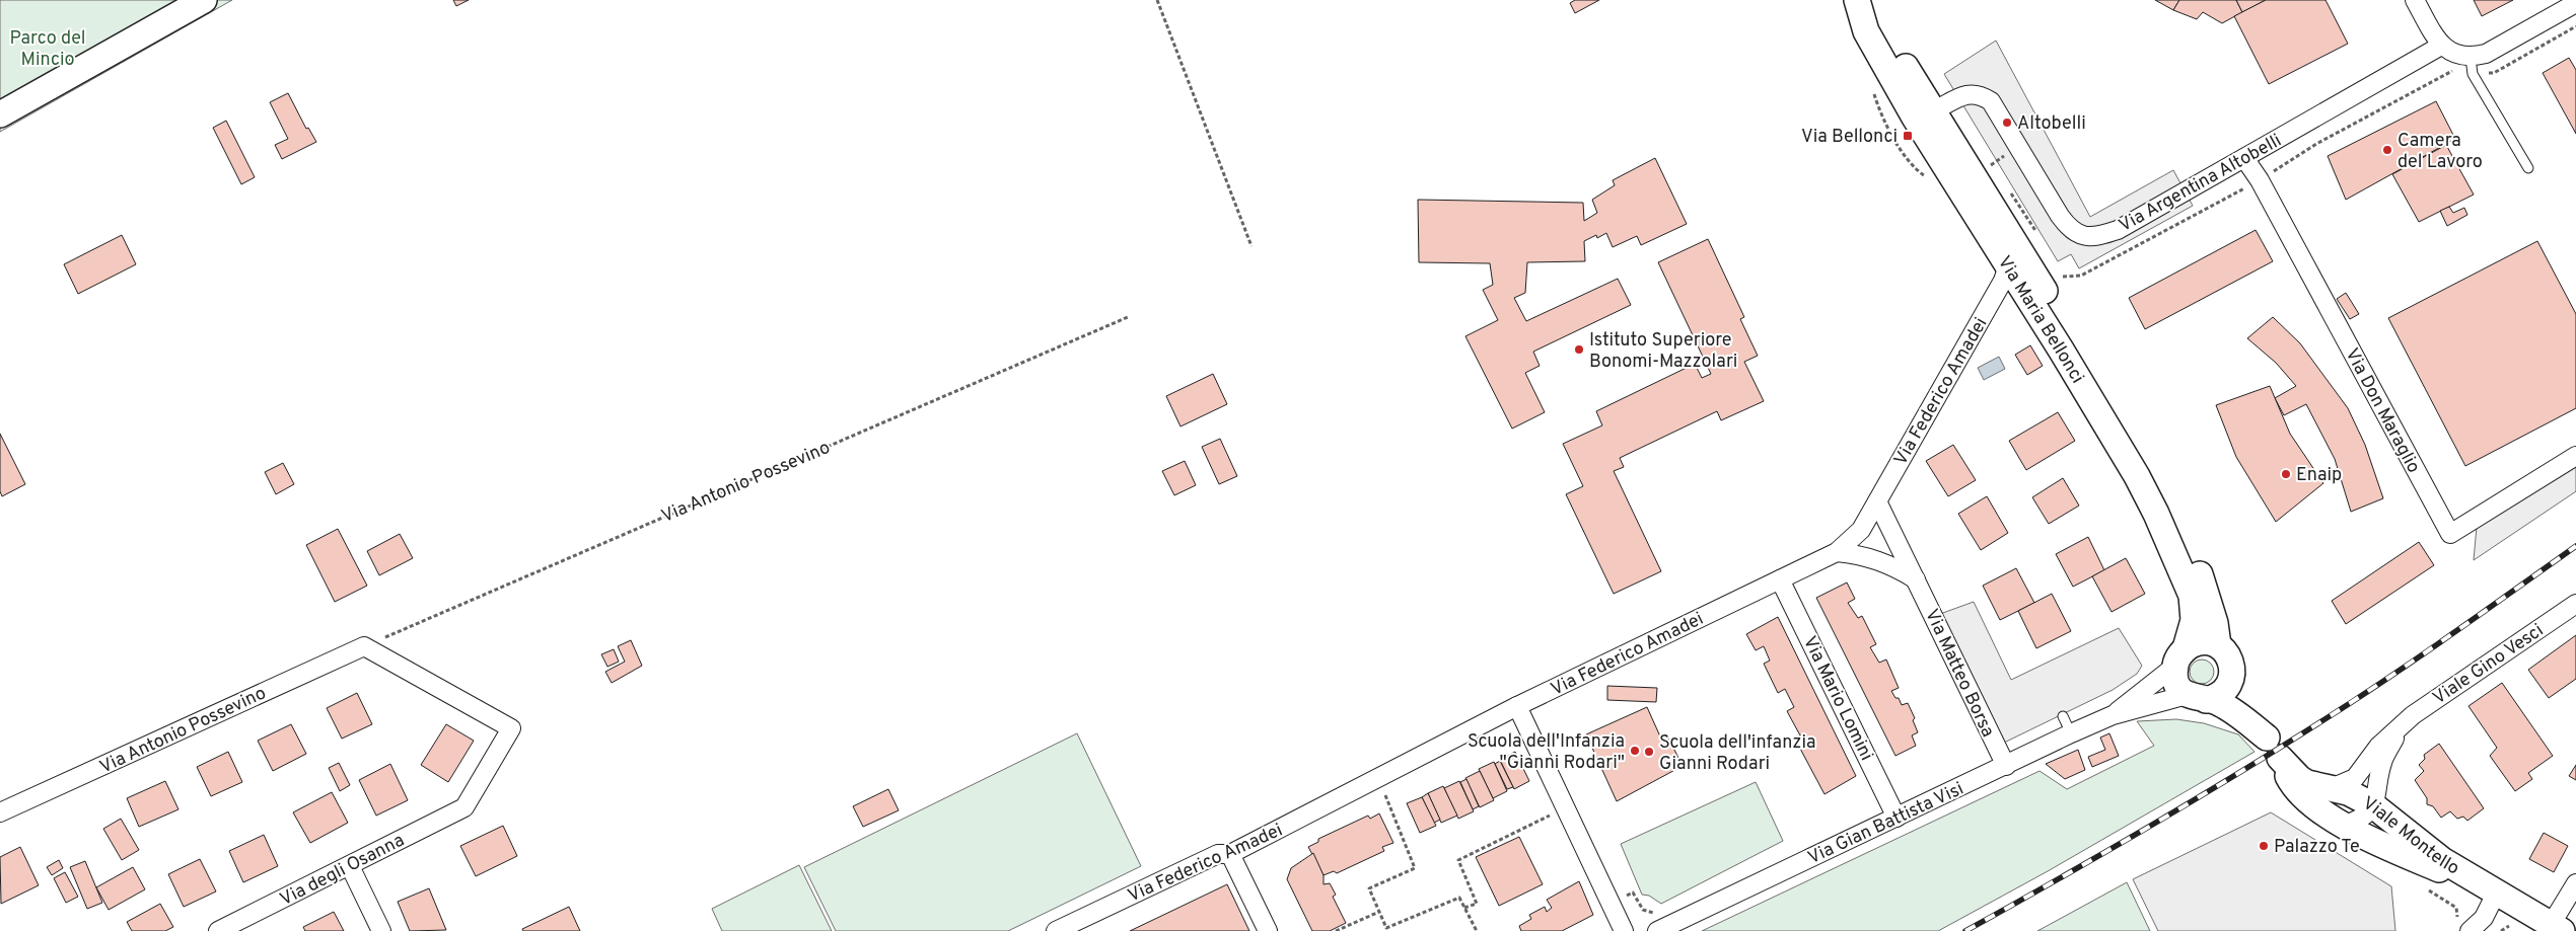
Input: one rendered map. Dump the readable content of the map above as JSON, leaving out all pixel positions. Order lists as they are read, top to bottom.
{
  "streets": {
    "street": [
      "Via Argentina Altobelli",
      "Via Maria Bellonci",
      "Via Federico Amadei",
      "Via Don Maraglio",
      "Via Antonio Possevino",
      "Viale Gino Vesci",
      "Via Matteo Borsa",
      "Via Mario Lomini",
      "Via Gian Battista Visi",
      "Viale Montello",
      "Via degli Osanna"
    ]
  },
  "crossings": [
    ["Via Argentina Altobelli", "Via Maria Bellonci"],
    ["Via Argentina Altobelli", "Via Don Maraglio"],
    ["Via Maria Bellonci", "Via Federico Amadei"],
    ["Via Maria Bellonci", "Via Gian Battista Visi"],
    ["Via Federico Amadei", "Via Matteo Borsa"],
    ["Via Federico Amadei", "Via Mario Lomini"],
    ["Via Antonio Possevino", "Via degli Osanna"],
    ["Viale Gino Vesci", "Viale Montello"],
    ["Via Matteo Borsa", "Via Gian Battista Visi"],
    ["Via Mario Lomini", "Via Gian Battista Visi"]
  ],
  "parks": ["Parco del Mincio"],
  "places": {
    "other": [
      "Altobelli",
      "Camera del Lavoro",
      "Istituto Superiore Bonomi-Mazzolari",
      "Enaip",
      "Scuola dell'Infanzia \"Gianni Rodari\"",
      "Scuola dell'infanzia Gianni Rodari",
      "Palazzo Te"
    ],
    "transit": ["Via Bellonci"]
  }
}
